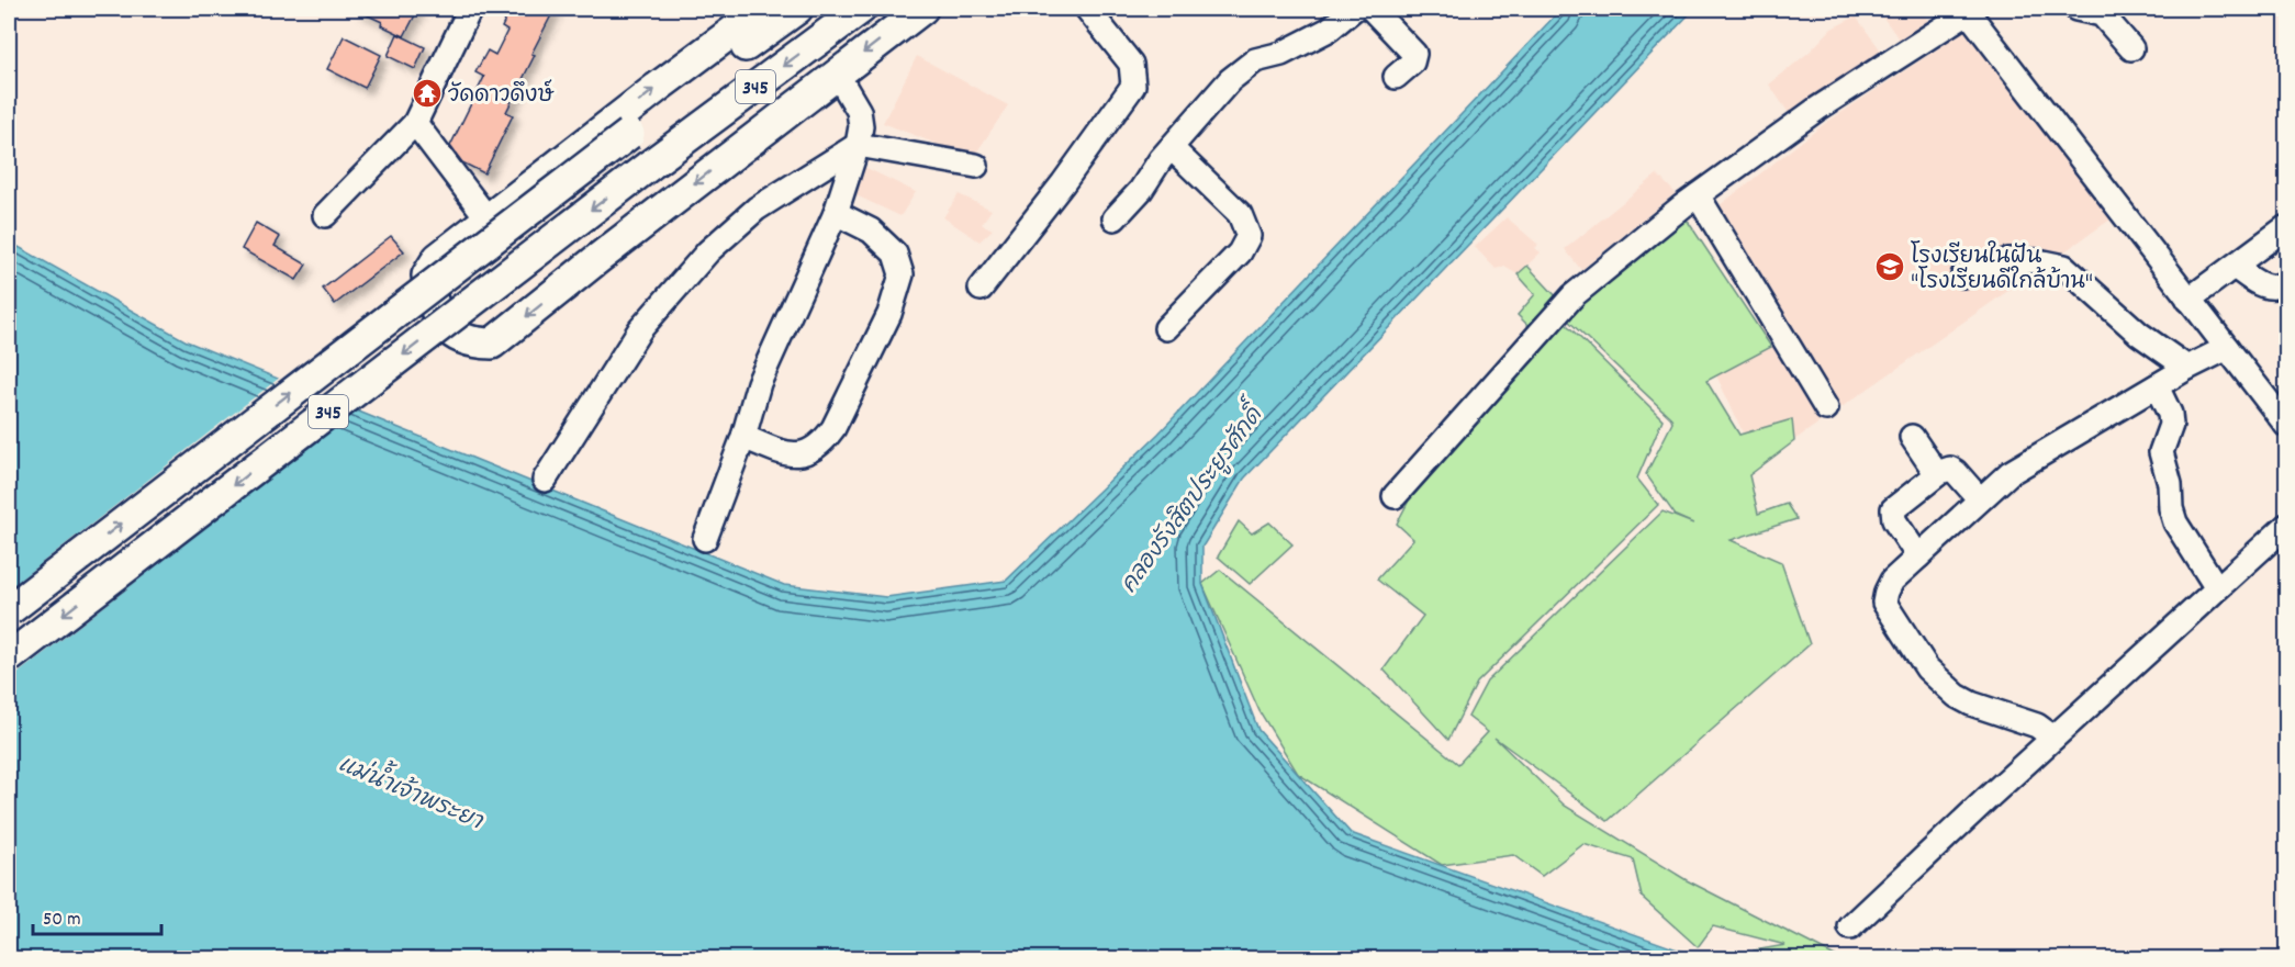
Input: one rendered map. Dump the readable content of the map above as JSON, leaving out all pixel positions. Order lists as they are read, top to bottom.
{
  "streets": {
    "main road": ["345"]
  },
  "water": ["คลองรังสิตประยูรศักดิ์", "แม่น้ำเจ้าพระยา"],
  "places": {
    "temple": ["วัดดาวดึงษ์"],
    "school or university": ["โรงเรียนในฝัน \"โรงเรียนดีใกล้บ้าน\""]
  },
  "scale_bar": "50 m"
}
